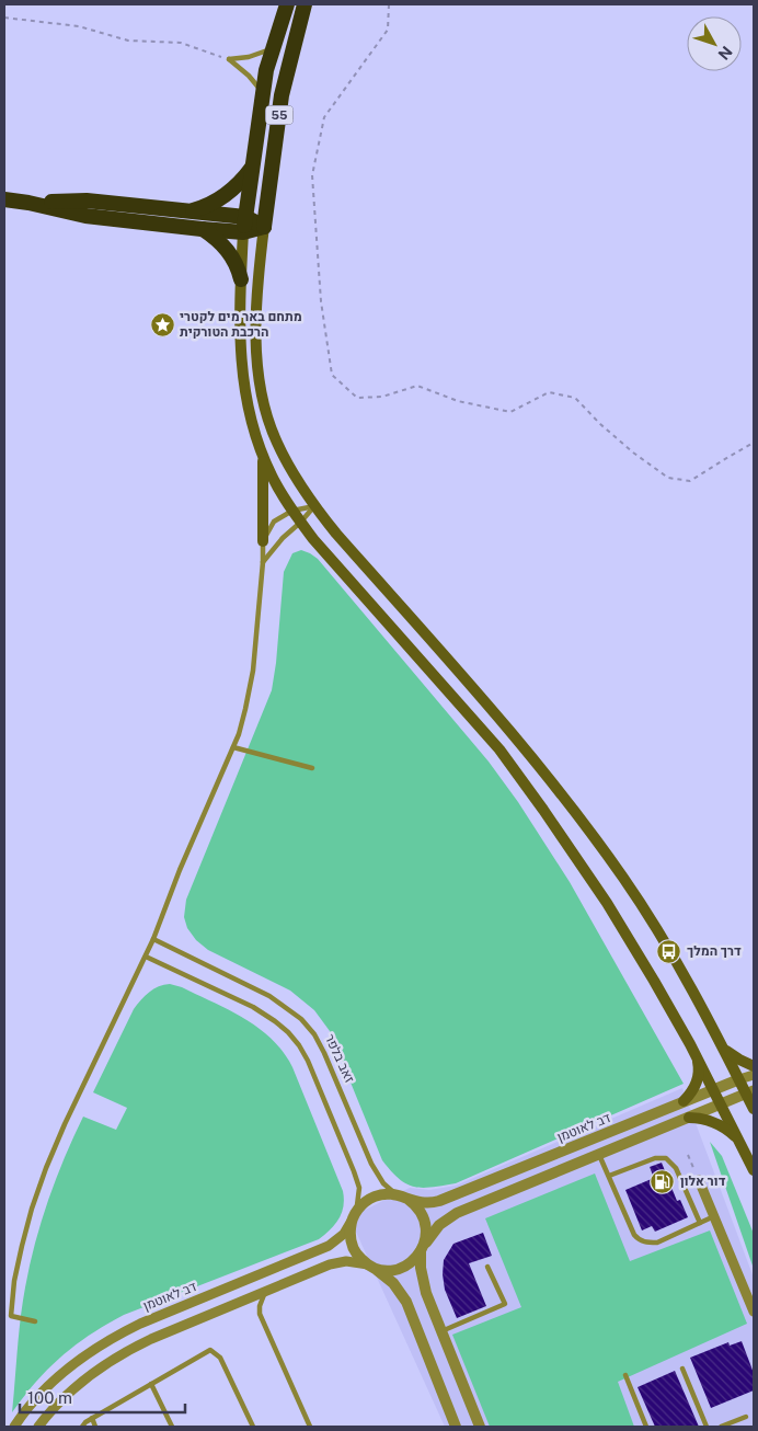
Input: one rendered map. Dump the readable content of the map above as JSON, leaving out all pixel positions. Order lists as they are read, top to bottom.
{
  "streets": {
    "highway": ["55"],
    "street": ["דב לאוטמן"],
    "lane": ["זאב בלפר"]
  },
  "crossings": [
    ["זאב בלפר", "דב לאוטמן"]
  ],
  "places": {
    "place": ["מתחם באר מים לקטרי הרכבת הטורקית"],
    "bus stop": ["דרך המלך"],
    "fuel station": ["דור אלון"]
  },
  "scale_bar": "100 m",
  "north": "bottom right"
}
